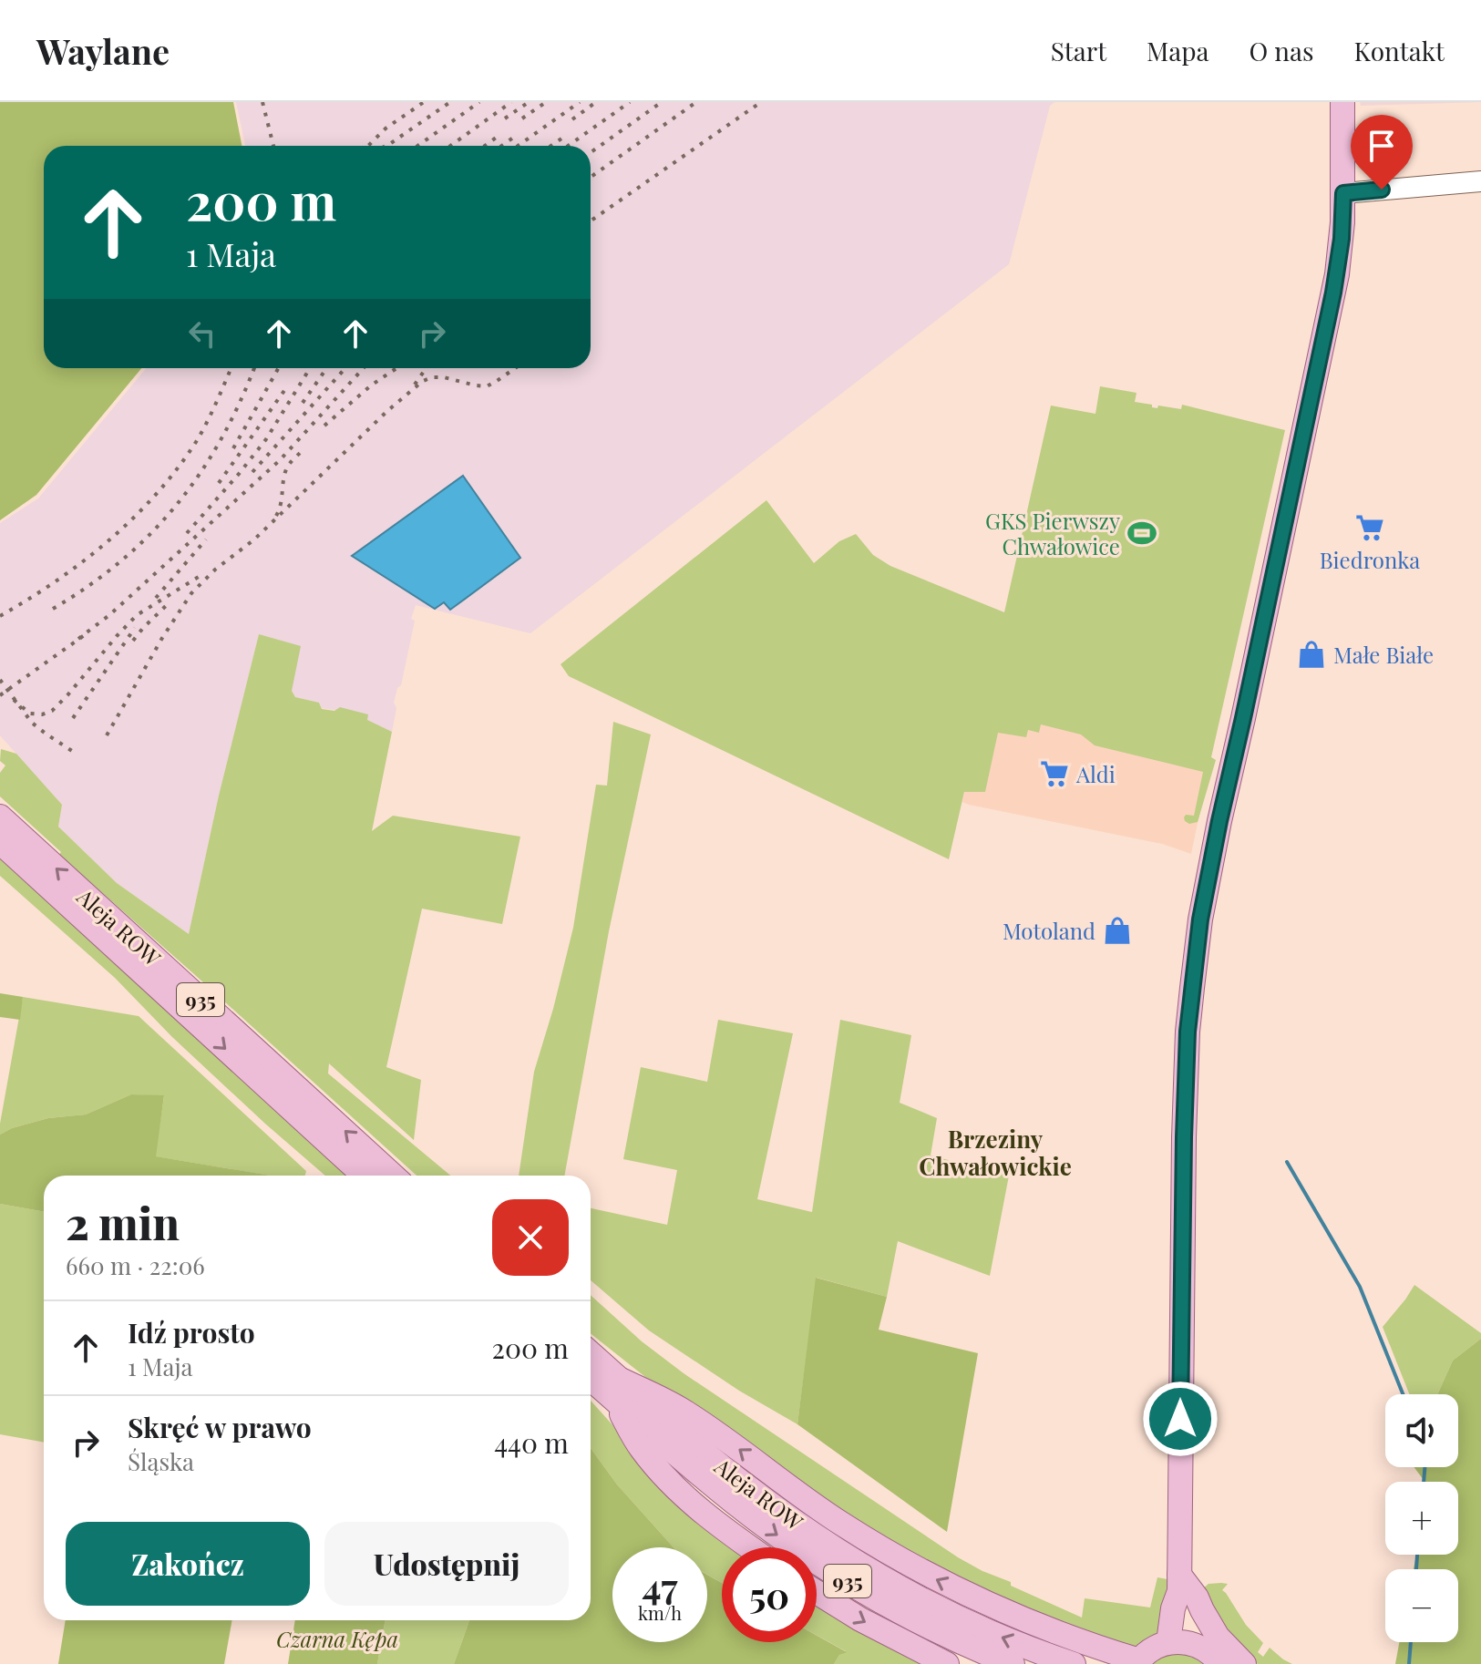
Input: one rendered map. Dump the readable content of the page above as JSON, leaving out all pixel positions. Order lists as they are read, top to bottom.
{
  "streets": {
    "main road": ["Aleja ROW", "935"]
  },
  "districts": ["Brzeziny Chwałowickie"],
  "parks": ["Czarna Kępa"],
  "places": {
    "supermarket": ["Biedronka", "Aldi"],
    "sports": ["GKS Pierwszy Chwałowice"],
    "shop": ["Małe Białe", "Motoland"]
  },
  "page": {
    "header": "Waylane",
    "nav": [
      "Start",
      "Mapa",
      "O nas",
      "Kontakt"
    ],
    "turn": ["200 m", "1 Maja"],
    "heading": ["2 min", "660 m · 22:06"],
    "list": [
      {
        "name": "Idź prosto",
        "note": "1 Maja",
        "value": "200 m"
      },
      {
        "name": "Skręć w prawo",
        "note": "Śląska",
        "value": "440 m"
      }
    ],
    "map_buttons": ["+", "−"],
    "buttons": ["Zakończ", "Udostępnij"],
    "speed": "47 km/h",
    "limit": "50"
  }
}
